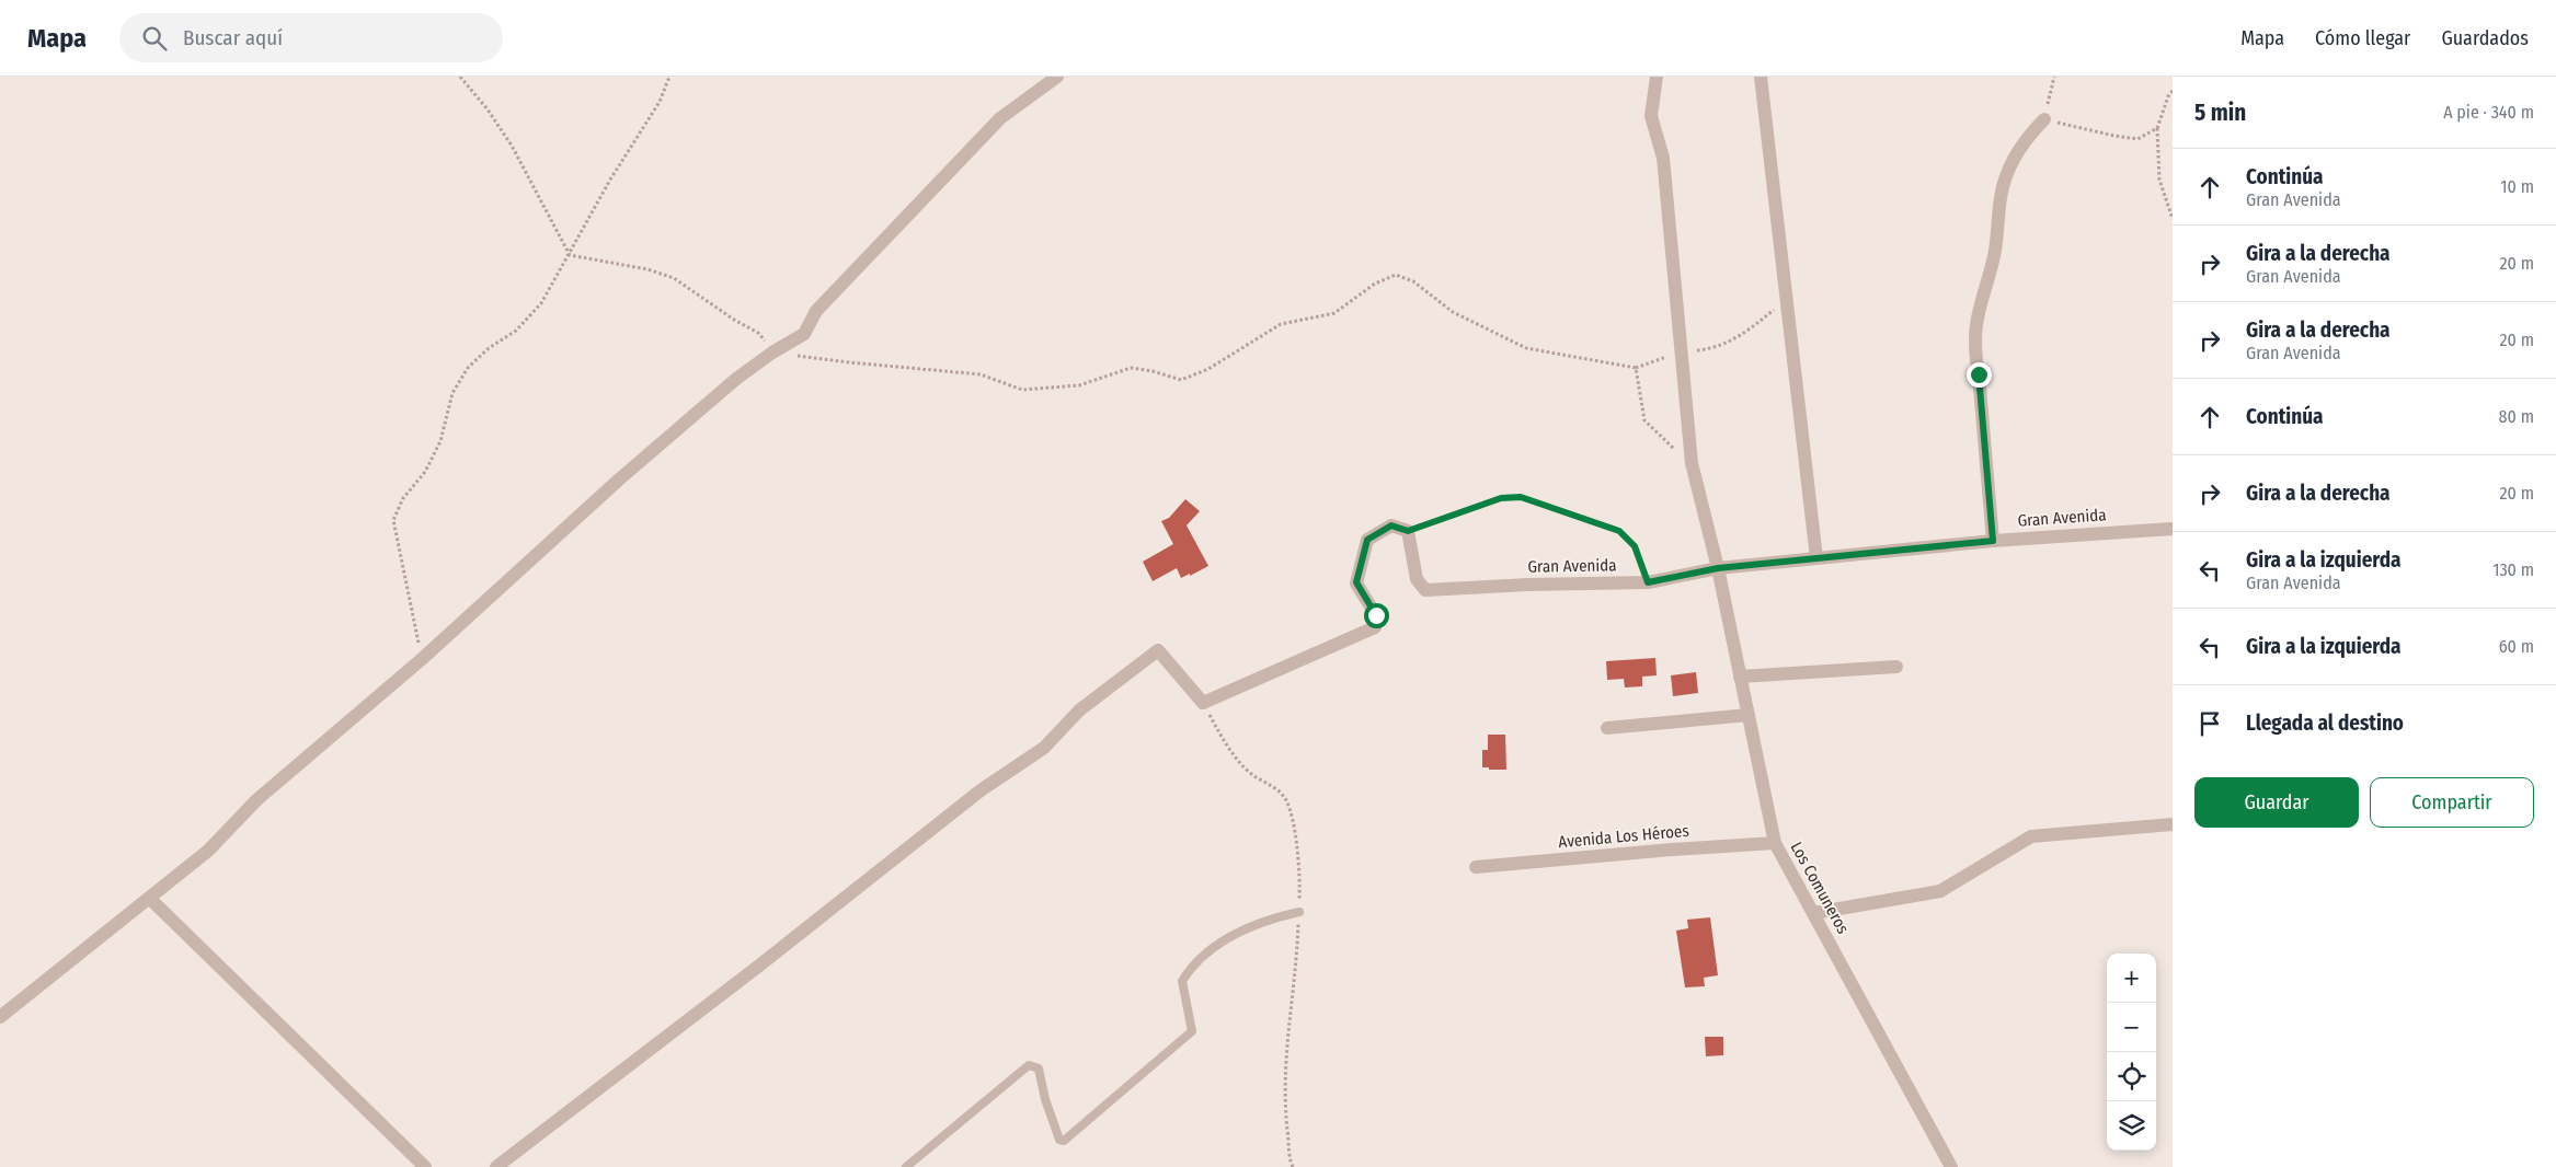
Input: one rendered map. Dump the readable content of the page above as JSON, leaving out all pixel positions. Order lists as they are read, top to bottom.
{
  "streets": {
    "street": ["Gran Avenida", "Avenida Los Héroes", "Los Comuneros"]
  },
  "crossings": [
    ["Gran Avenida", "Los Comuneros"],
    ["Avenida Los Héroes", "Los Comuneros"]
  ],
  "page": {
    "header": "Mapa",
    "search": "Buscar aquí",
    "nav": ["Mapa", "Cómo llegar", "Guardados"],
    "heading": ["5 min", "A pie · 340 m"],
    "list": [
      ["Continúa", "Gran Avenida", "10 m"],
      ["Gira a la derecha", "Gran Avenida", "20 m"],
      ["Gira a la derecha", "Gran Avenida", "20 m"],
      ["Continúa", "80 m"],
      ["Gira a la derecha", "20 m"],
      ["Gira a la izquierda", "Gran Avenida", "130 m"],
      ["Gira a la izquierda", "60 m"],
      "Llegada al destino"
    ],
    "buttons": ["Guardar", "Compartir"],
    "map_buttons": ["+", "−"]
  }
}
